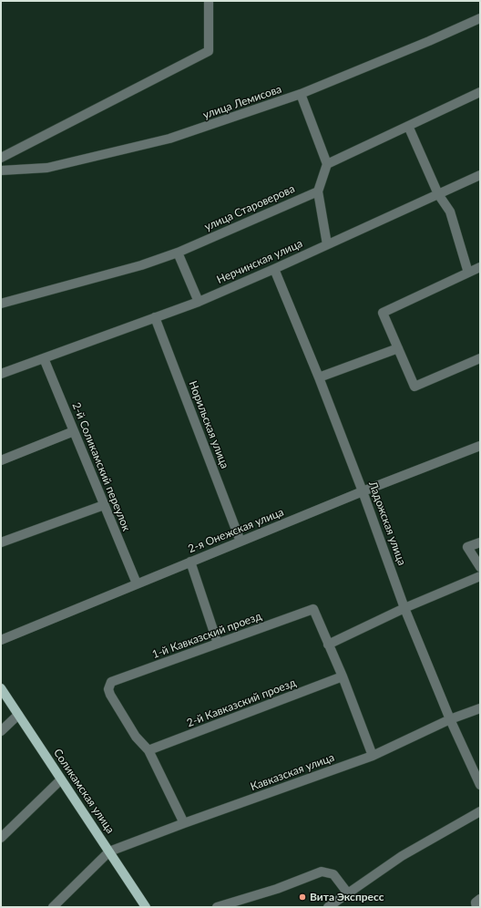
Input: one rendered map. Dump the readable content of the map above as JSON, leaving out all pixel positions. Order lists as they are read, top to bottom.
{
  "streets": {
    "main road": ["Соликамская улица"],
    "street": [
      "улица Лемисова",
      "улица Староверова",
      "Нерчинская улица",
      "Норильская улица",
      "2-й Соликамский переулок",
      "Ладожская улица",
      "2-я Онежская улица",
      "1-й Кавказский проезд",
      "2-й Кавказский проезд",
      "Кавказская улица"
    ]
  },
  "crossings": [
    ["Нерчинская улица", "Норильская улица"],
    ["Нерчинская улица", "2-й Соликамский переулок"],
    ["Нерчинская улица", "Ладожская улица"],
    ["Норильская улица", "2-я Онежская улица"],
    ["2-й Соликамский переулок", "2-я Онежская улица"],
    ["Ладожская улица", "2-я Онежская улица"],
    ["Ладожская улица", "Кавказская улица"],
    ["1-й Кавказский проезд", "2-й Кавказский проезд"],
    ["1-й Кавказский проезд", "Кавказская улица"],
    ["Кавказская улица", "Соликамская улица"]
  ],
  "places": ["Вита Экспресс"]
}
